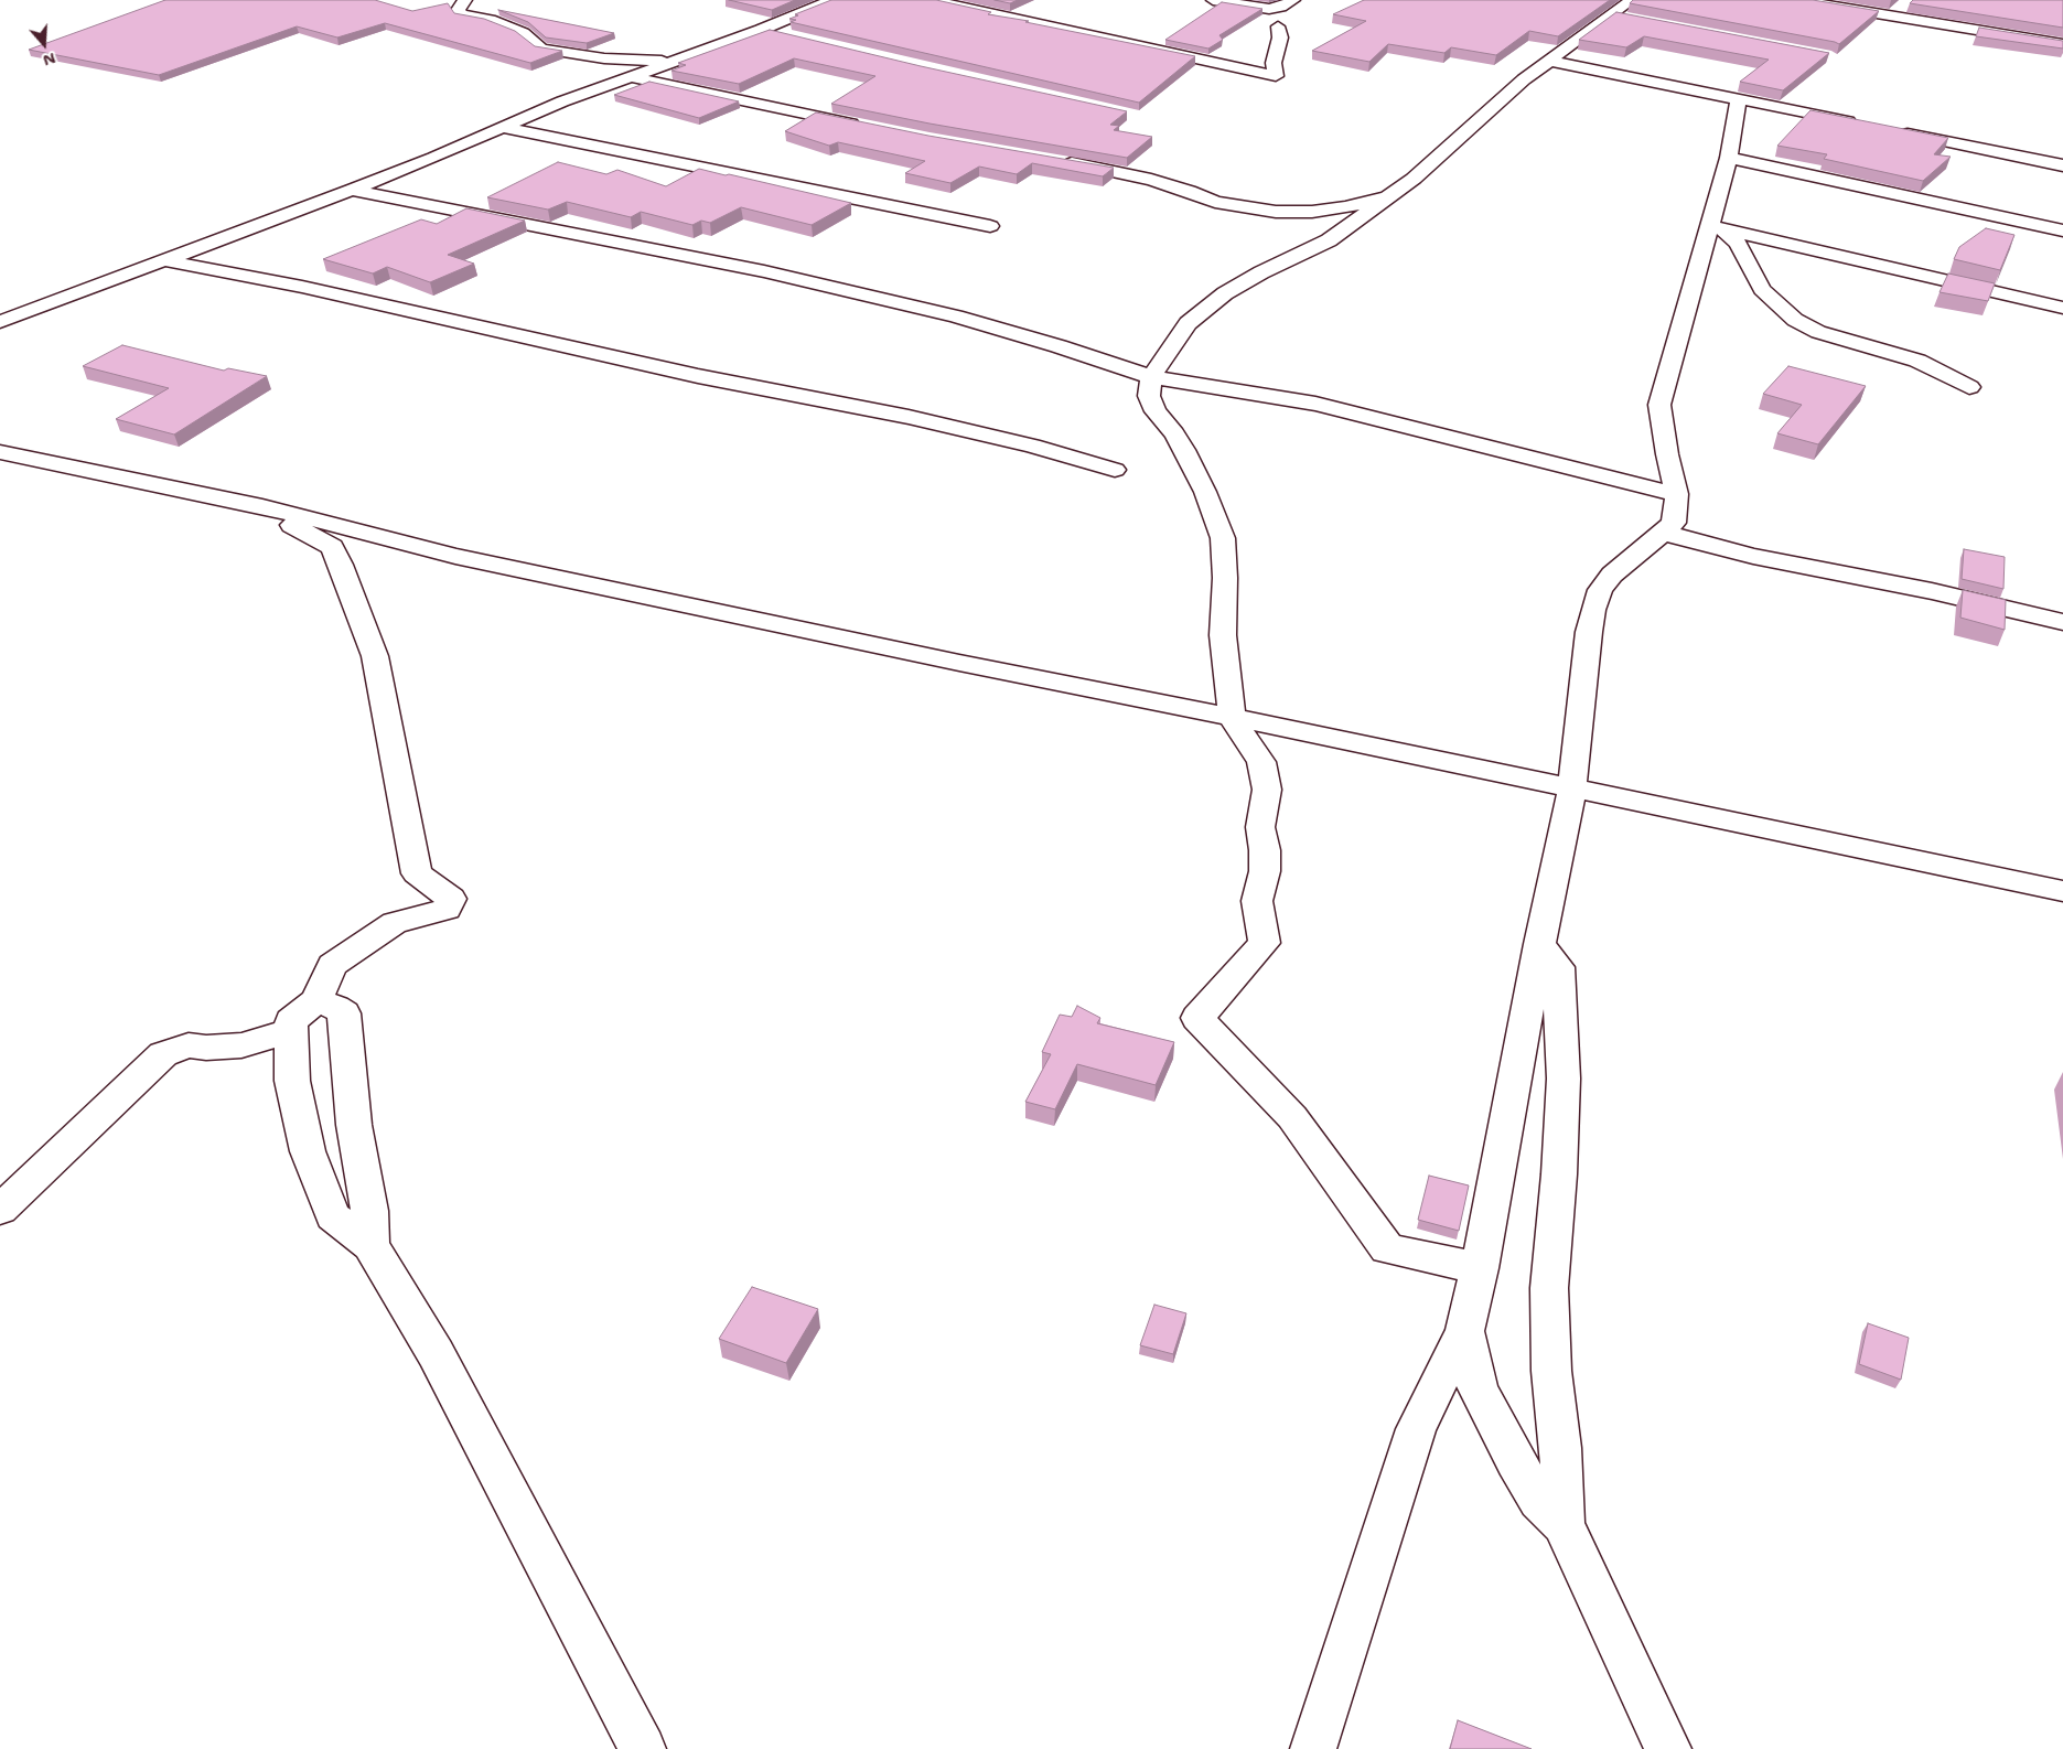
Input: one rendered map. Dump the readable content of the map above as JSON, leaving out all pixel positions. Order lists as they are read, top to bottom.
{
  "north": "bottom"
}
